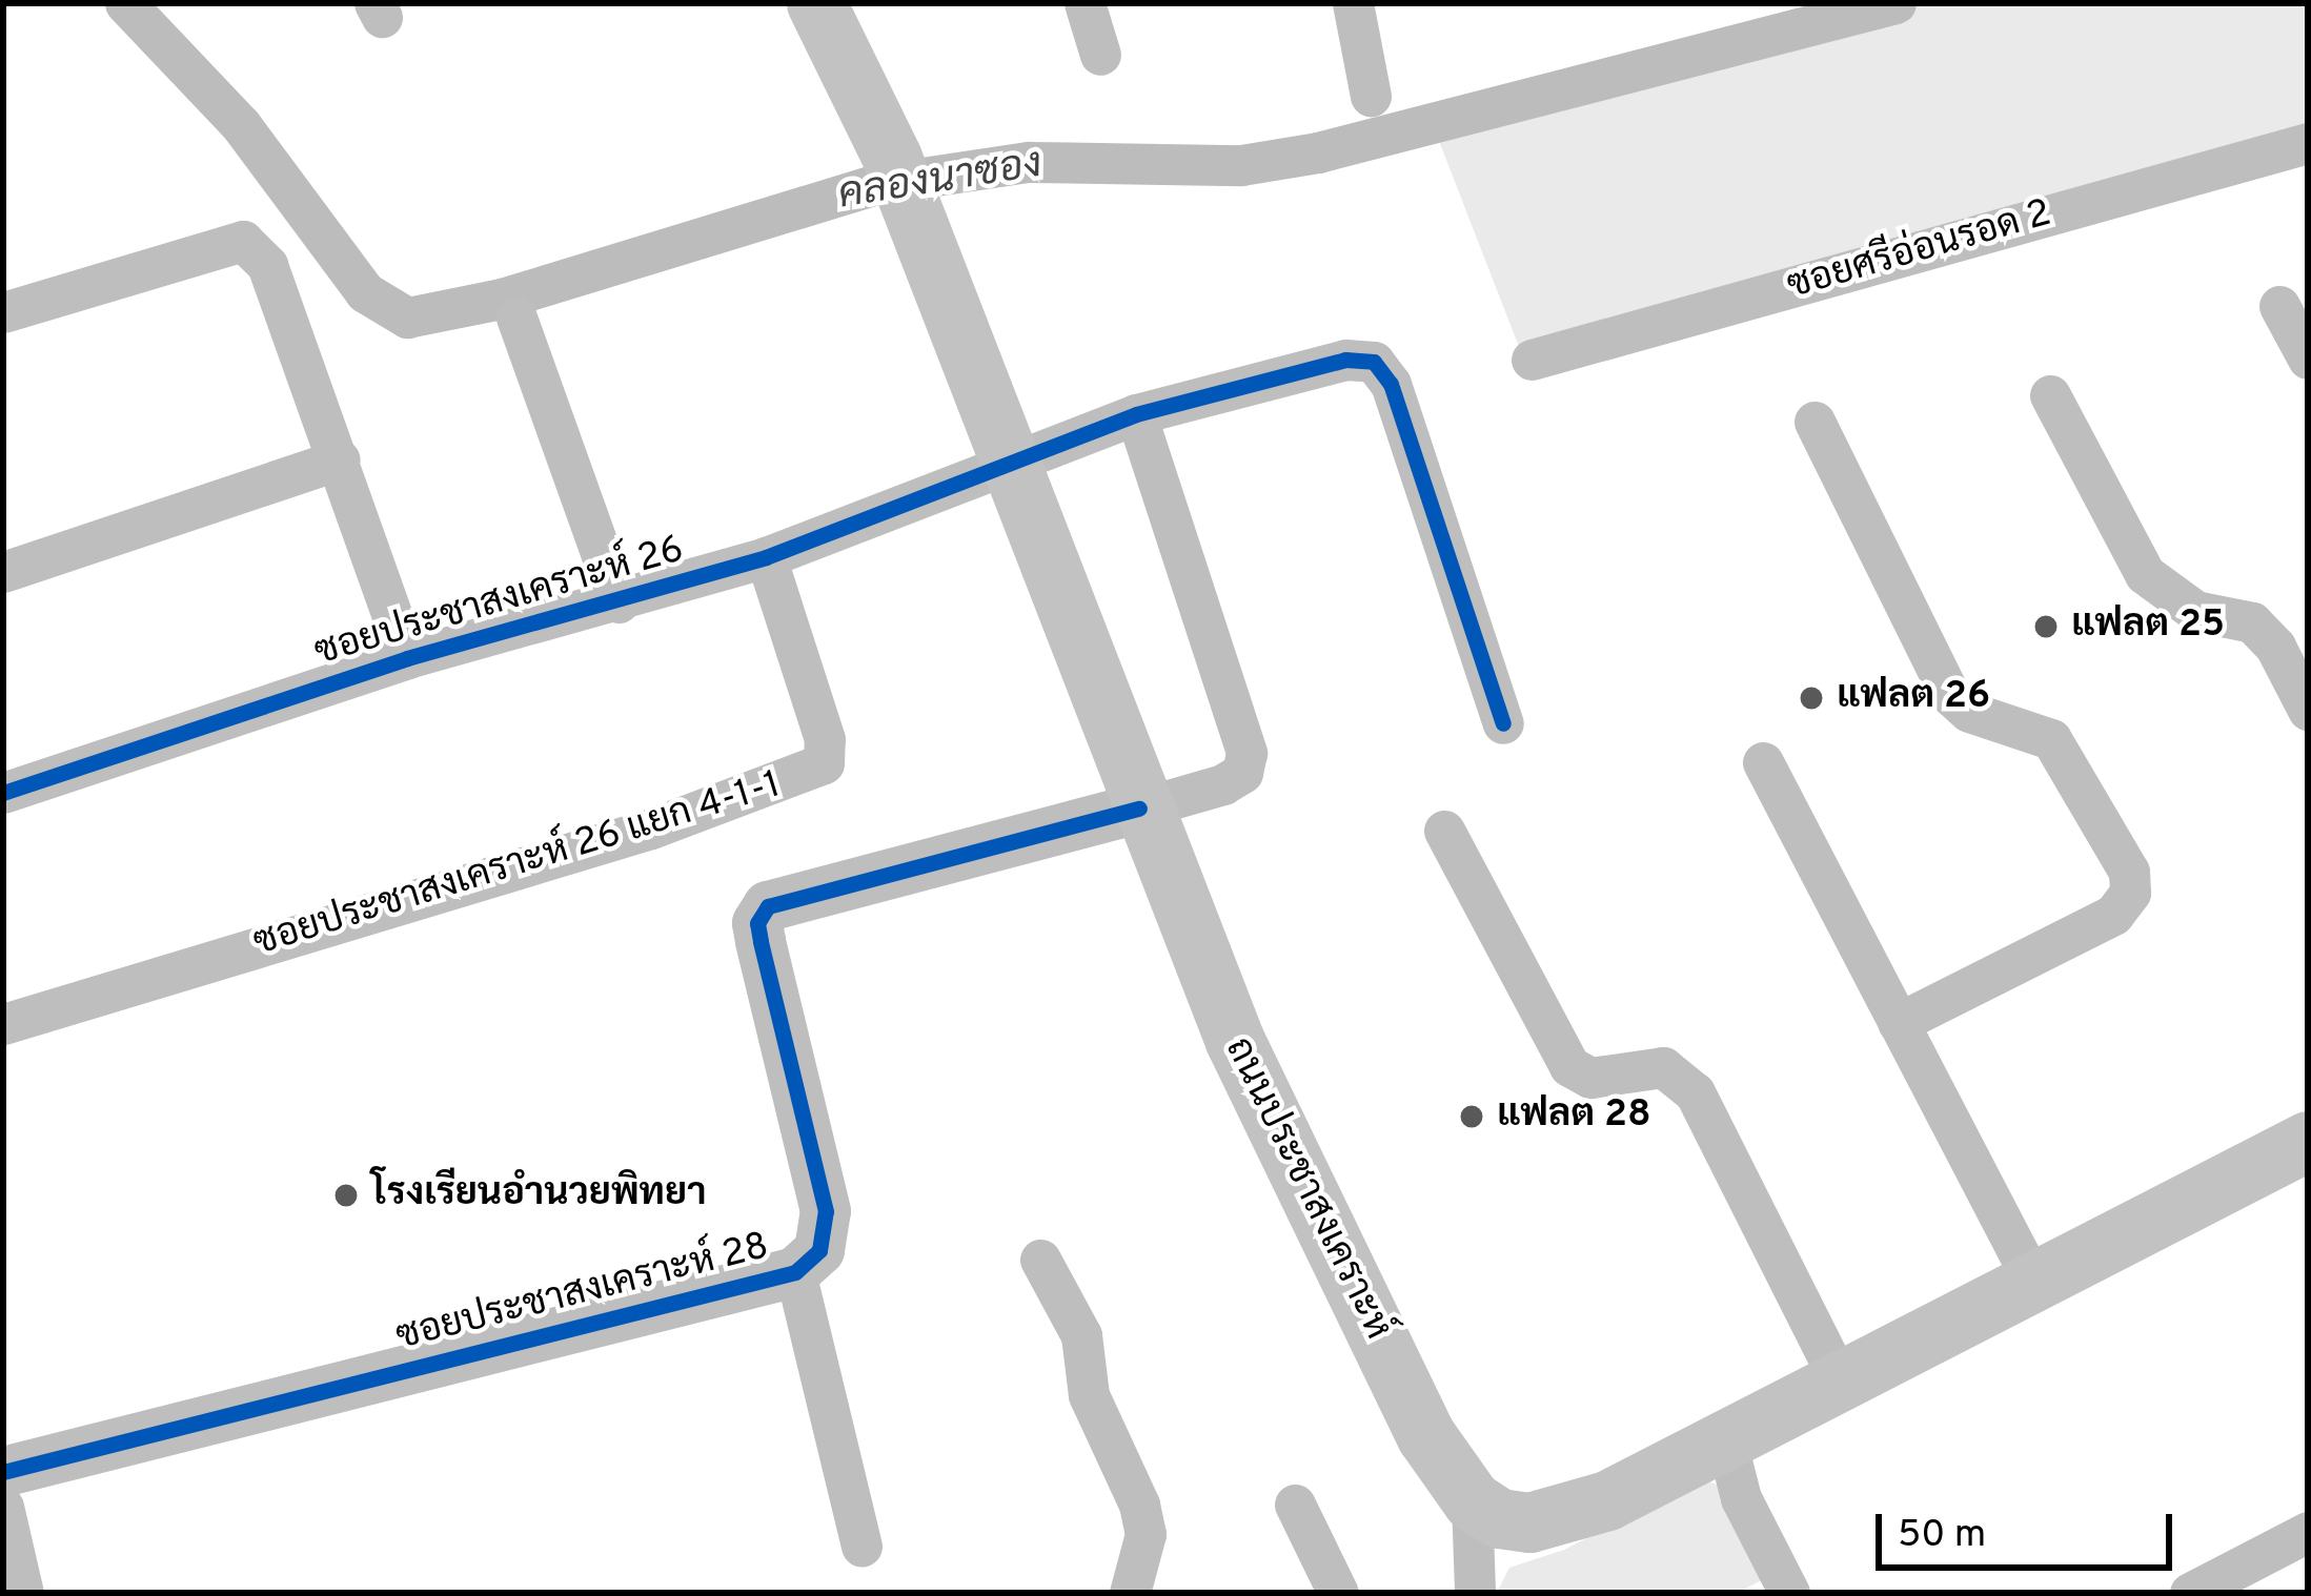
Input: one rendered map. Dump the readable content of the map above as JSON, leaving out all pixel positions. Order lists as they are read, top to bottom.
{
  "streets": {
    "main road": ["ถนนประชาสงเคราะห์"],
    "street": [
      "ซอยศรีอ่อนรอด 2",
      "ซอยประชาสงเคราะห์ 26",
      "ซอยประชาสงเคราะห์ 26 แยก 4-1-1",
      "ซอยประชาสงเคราะห์ 28"
    ]
  },
  "crossings": [
    ["ซอยประชาสงเคราะห์ 26", "ซอยประชาสงเคราะห์ 26 แยก 4-1-1"],
    ["ซอยประชาสงเคราะห์ 26", "ถนนประชาสงเคราะห์"],
    ["ถนนประชาสงเคราะห์", "ซอยประชาสงเคราะห์ 28"]
  ],
  "water": ["คลองนาซอง"],
  "places": [
    "แฟลต 25",
    "แฟลต 26",
    "แฟลต 28",
    "โรงเรียนอำนวยพิทยา"
  ],
  "scale_bar": "50 m"
}
